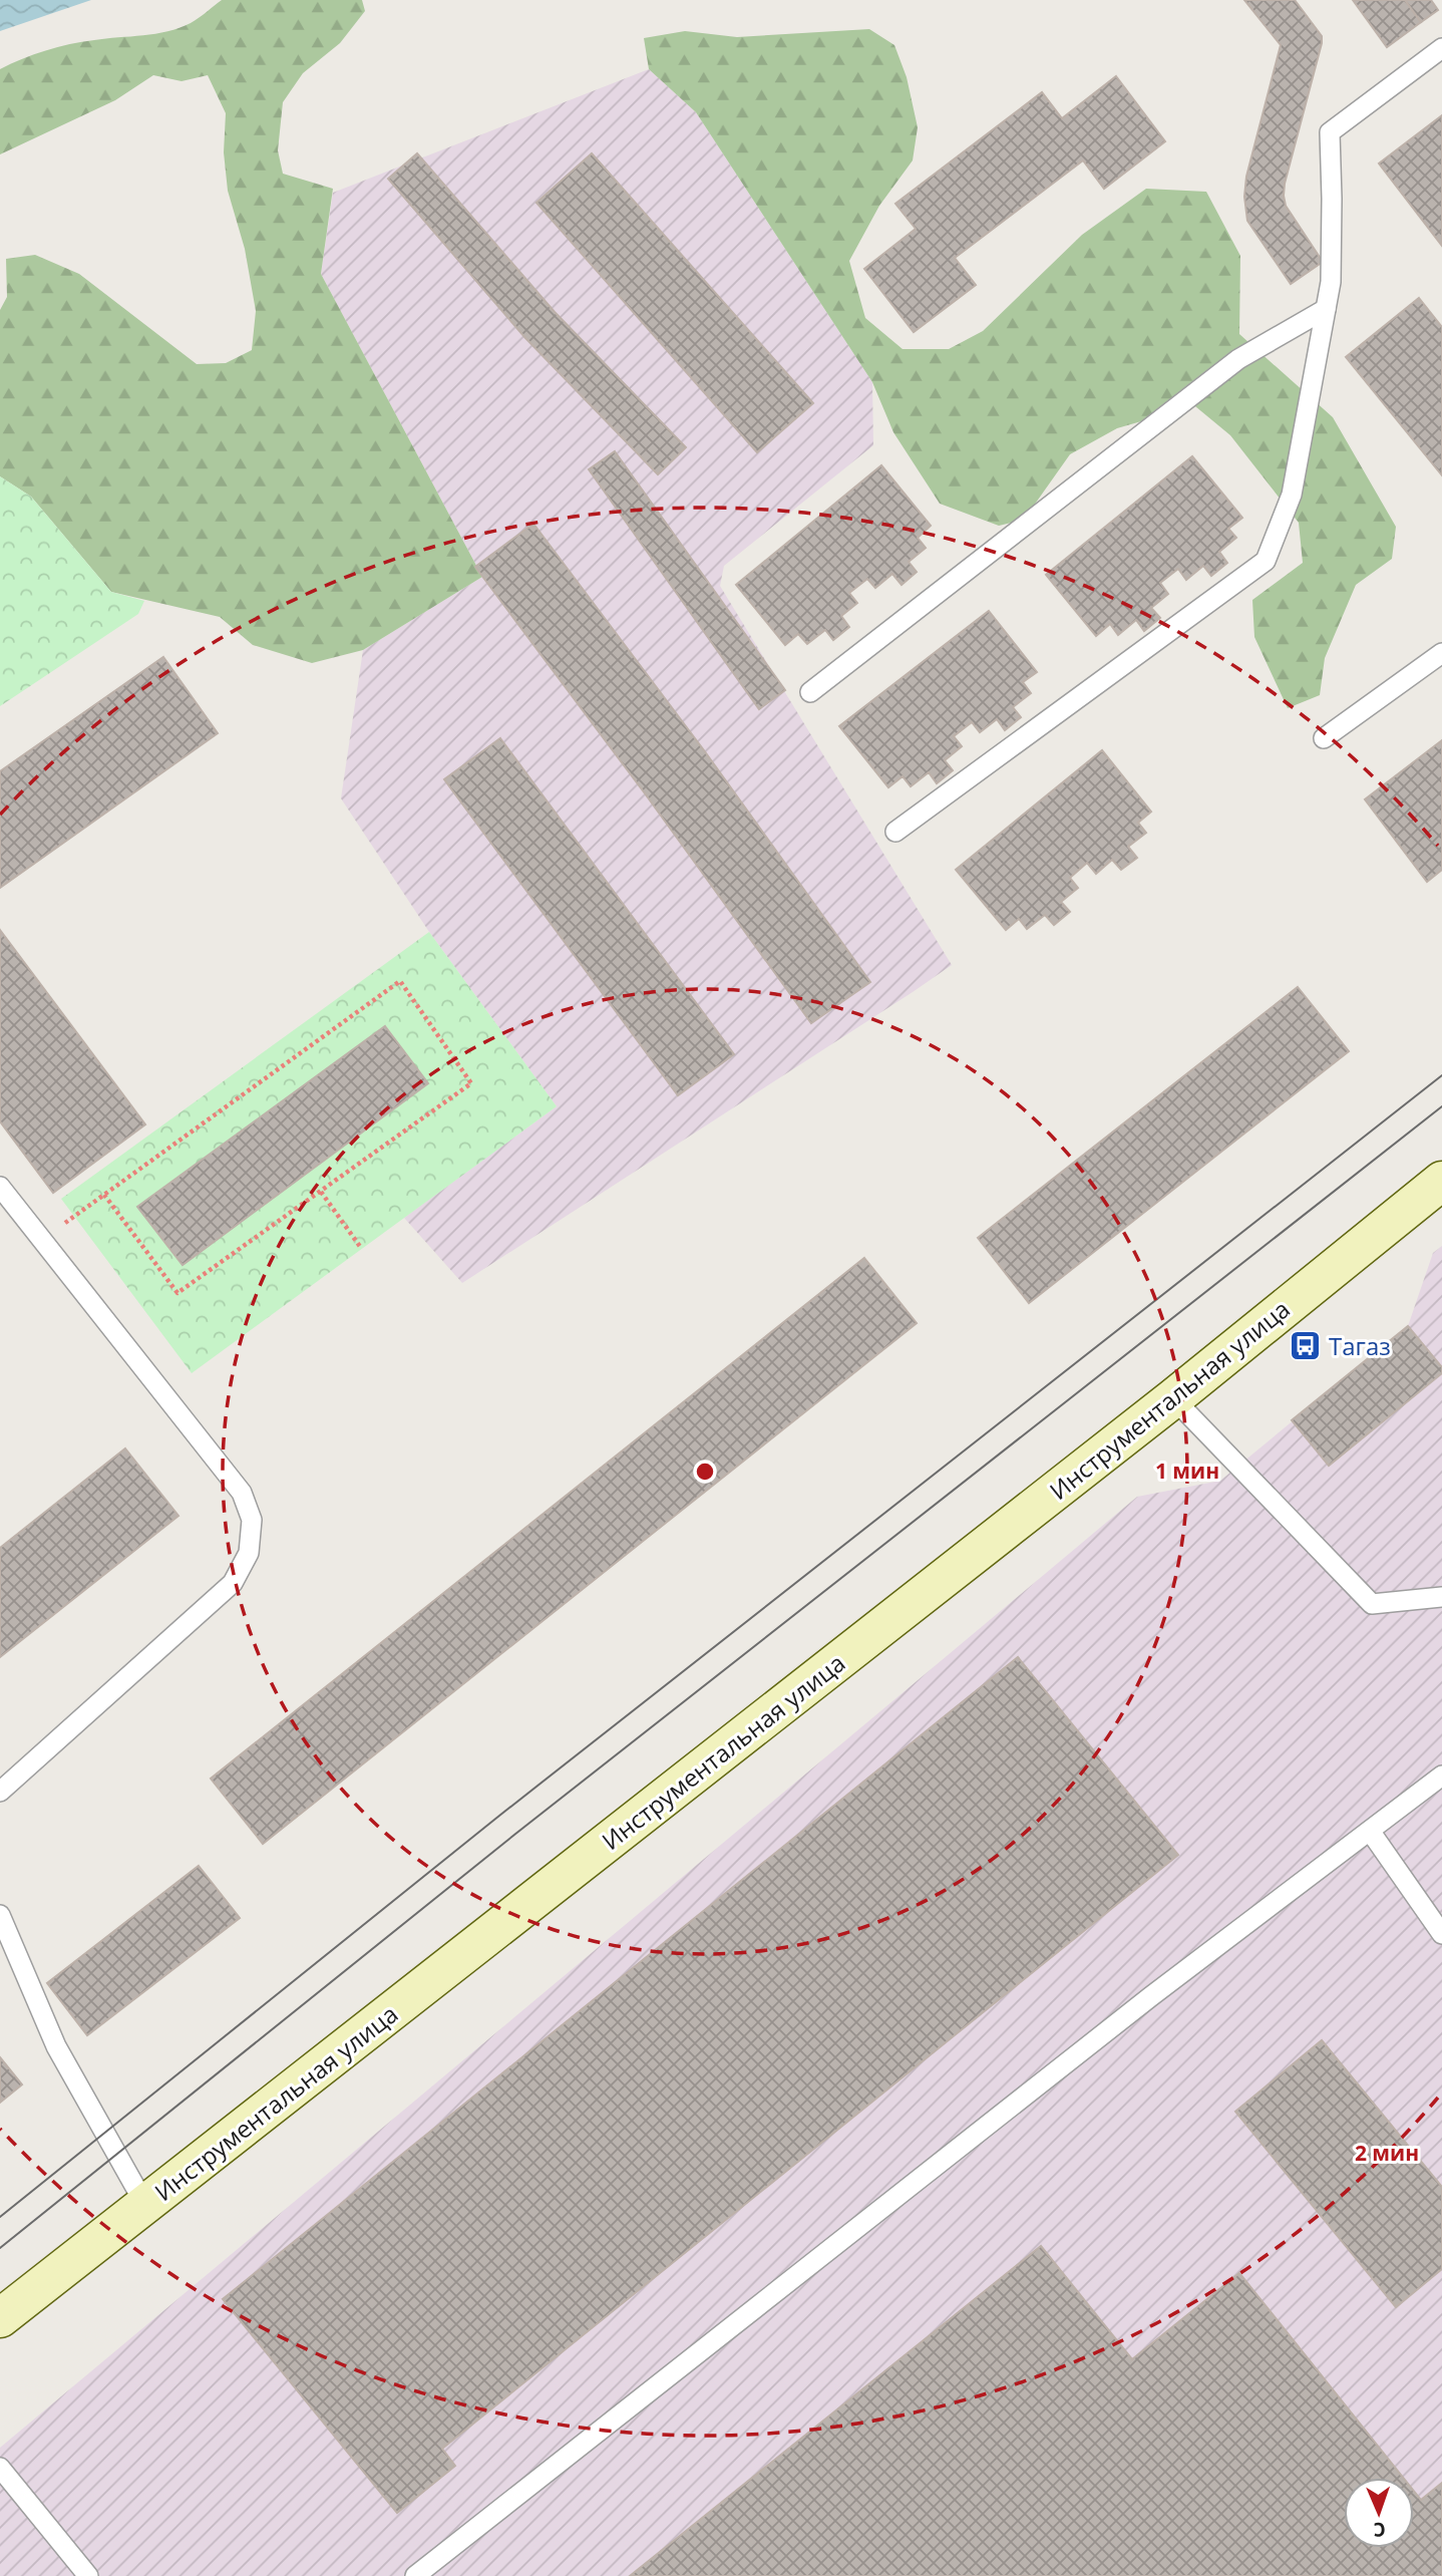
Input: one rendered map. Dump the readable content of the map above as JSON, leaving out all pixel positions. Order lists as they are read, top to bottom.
{
  "streets": {
    "street": ["Инструментальная улица"]
  },
  "places": {
    "bus stop": ["Тагаз"]
  },
  "north": "bottom",
  "rings": ["1 мин", "2 мин"]
}
